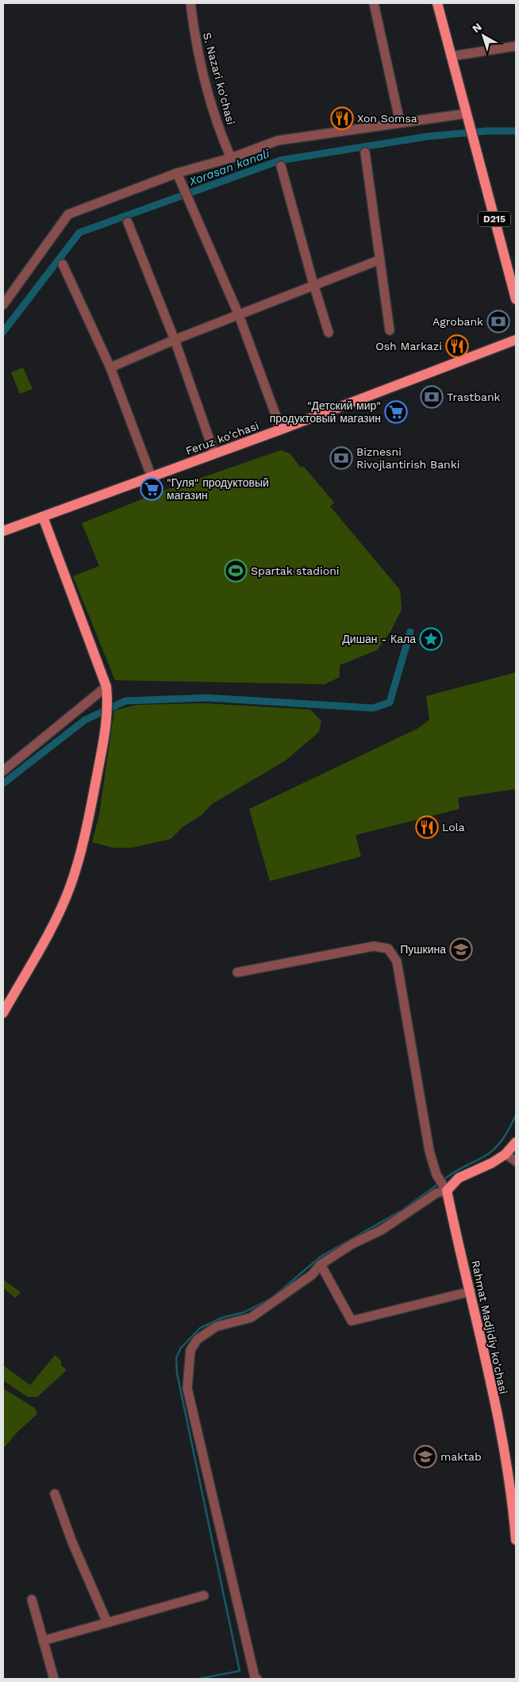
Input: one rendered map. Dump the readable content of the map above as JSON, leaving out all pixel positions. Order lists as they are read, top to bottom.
{
  "streets": {
    "main road": ["D215", "Feruz ko'chasi", "Rahmat Madjidiy ko'chasi"],
    "street": ["S. Nazari ko'chasi"]
  },
  "water": ["Xorasan kanali"],
  "places": {
    "restaurant": ["Xon Somsa", "Osh Markazi", "Lola"],
    "bank": ["Agrobank", "Trastbank", "Biznesni Rivojlantirish Banki"],
    "supermarket": ["\"Детский мир\" продуктовый магазин", "\"Гуля\" продуктовый магазин"],
    "sports": ["Spartak stadioni"],
    "place": ["Дишан - Кала"],
    "school or university": ["Пушкина", "maktab"]
  },
  "north": "top left"
}
